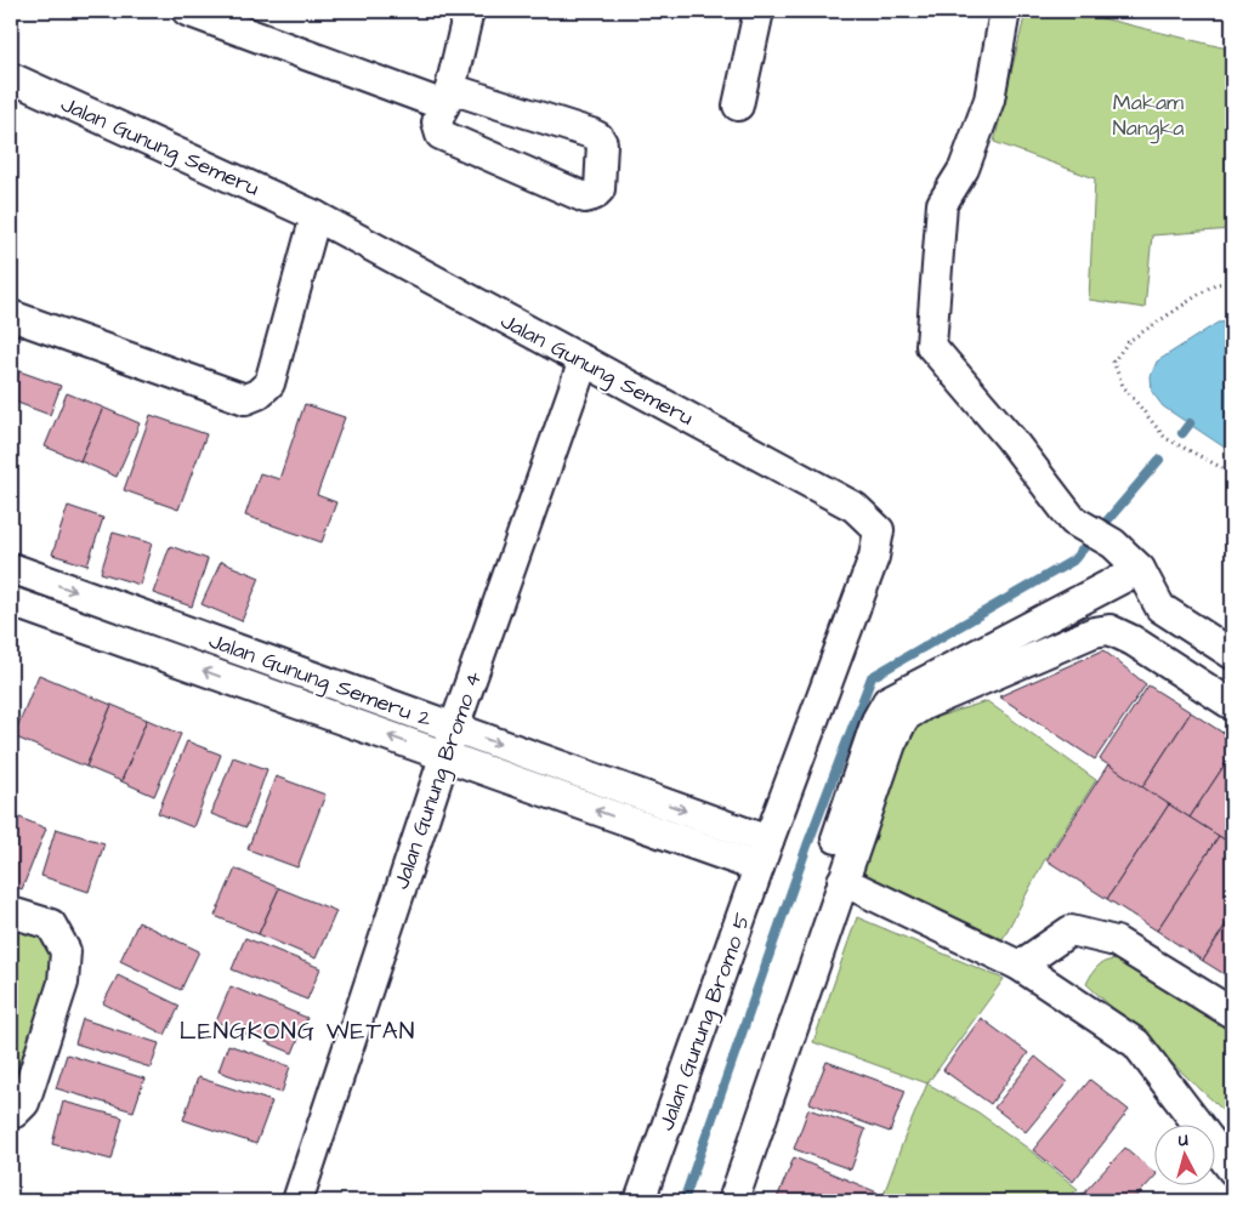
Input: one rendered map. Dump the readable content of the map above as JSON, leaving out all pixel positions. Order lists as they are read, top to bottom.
{
  "streets": {
    "street": [
      "Jalan Gunung Semeru",
      "Jalan Gunung Semeru 2",
      "Jalan Gunung Bromo 4",
      "Jalan Gunung Bromo 5"
    ]
  },
  "crossings": [
    ["Jalan Gunung Semeru", "Jalan Gunung Semeru 2"],
    ["Jalan Gunung Semeru", "Jalan Gunung Bromo 4"],
    ["Jalan Gunung Semeru", "Jalan Gunung Bromo 5"],
    ["Jalan Gunung Semeru 2", "Jalan Gunung Bromo 4"],
    ["Jalan Gunung Semeru 2", "Jalan Gunung Bromo 5"]
  ],
  "districts": ["LENGKONG WETAN"],
  "parks": ["Makam Nangka"],
  "north": "top"
}
